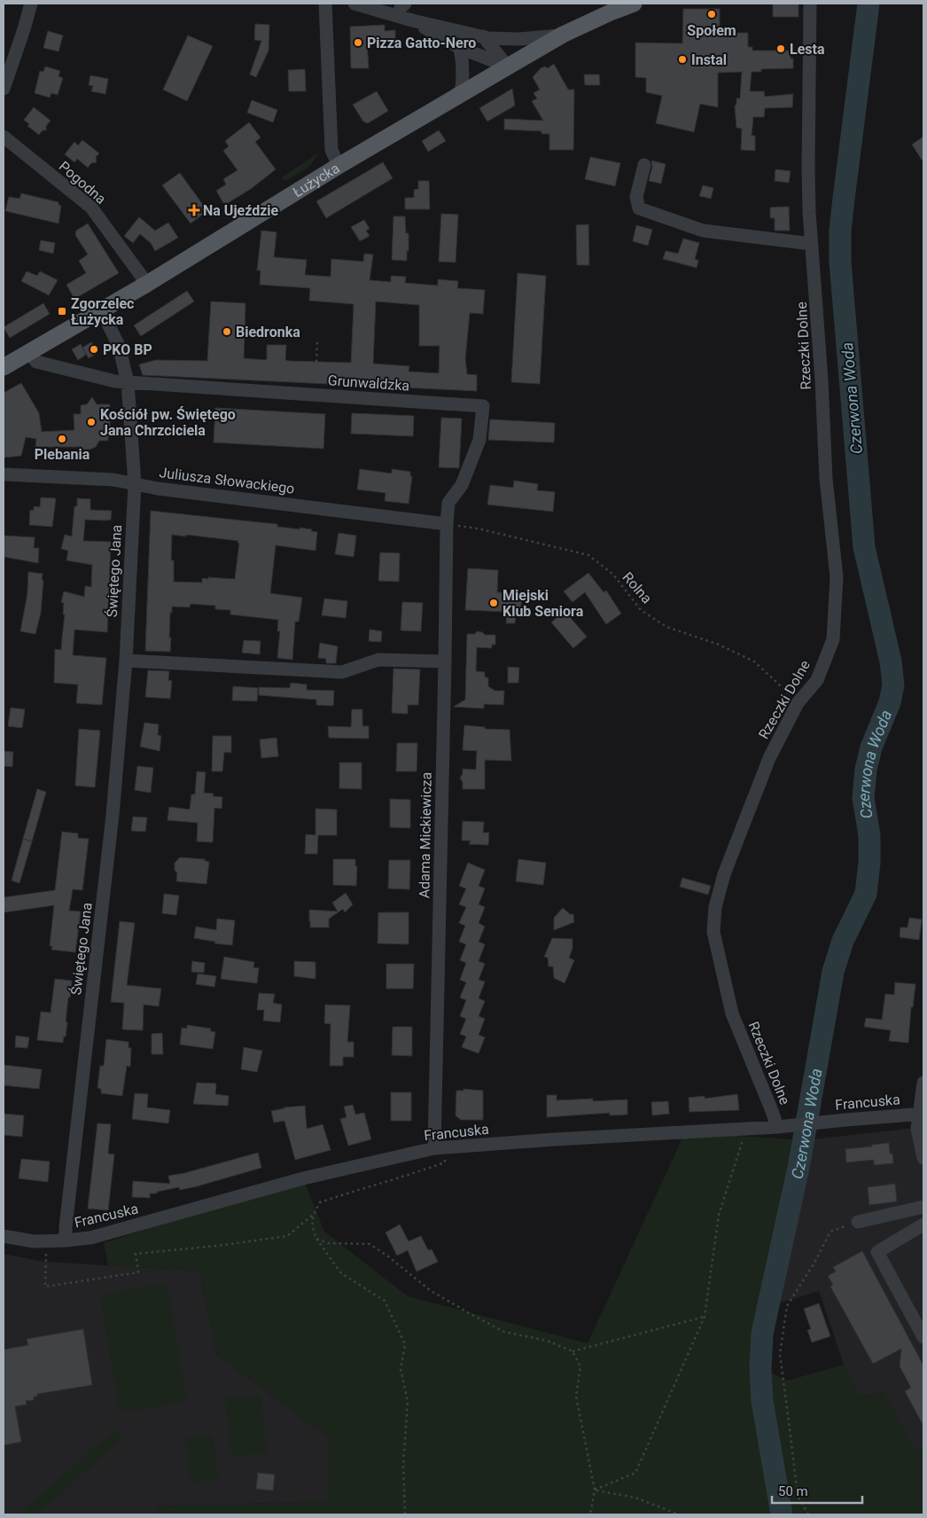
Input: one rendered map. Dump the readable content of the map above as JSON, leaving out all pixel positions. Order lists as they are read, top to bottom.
{
  "streets": {
    "main road": ["Łużycka"],
    "street": [
      "Pogodna",
      "Rzeczki Dolne",
      "Grunwaldzka",
      "Juliusza Słowackiego",
      "Świętego Jana",
      "Adama Mickiewicza",
      "Francuska"
    ],
    "path": ["Rolna"]
  },
  "crossings": [
    ["Łużycka", "Pogodna"],
    ["Łużycka", "Grunwaldzka"],
    ["Rzeczki Dolne", "Rolna"],
    ["Rzeczki Dolne", "Francuska"],
    ["Grunwaldzka", "Juliusza Słowackiego"],
    ["Grunwaldzka", "Rolna"],
    ["Grunwaldzka", "Adama Mickiewicza"],
    ["Juliusza Słowackiego", "Świętego Jana"],
    ["Juliusza Słowackiego", "Rolna"],
    ["Juliusza Słowackiego", "Adama Mickiewicza"],
    ["Świętego Jana", "Francuska"],
    ["Rolna", "Adama Mickiewicza"],
    ["Adama Mickiewicza", "Francuska"]
  ],
  "water": ["Czerwona Woda"],
  "places": {
    "other": [
      "Społem",
      "Pizza Gatto-Nero",
      "Lesta",
      "Instal",
      "Biedronka",
      "PKO BP",
      "Kościół pw. Świętego Jana Chrzciciela",
      "Plebania",
      "Miejski Klub Seniora"
    ],
    "health": ["Na Ujeździe"],
    "transit": ["Zgorzelec Łużycka"]
  },
  "scale_bar": "50 m"
}
